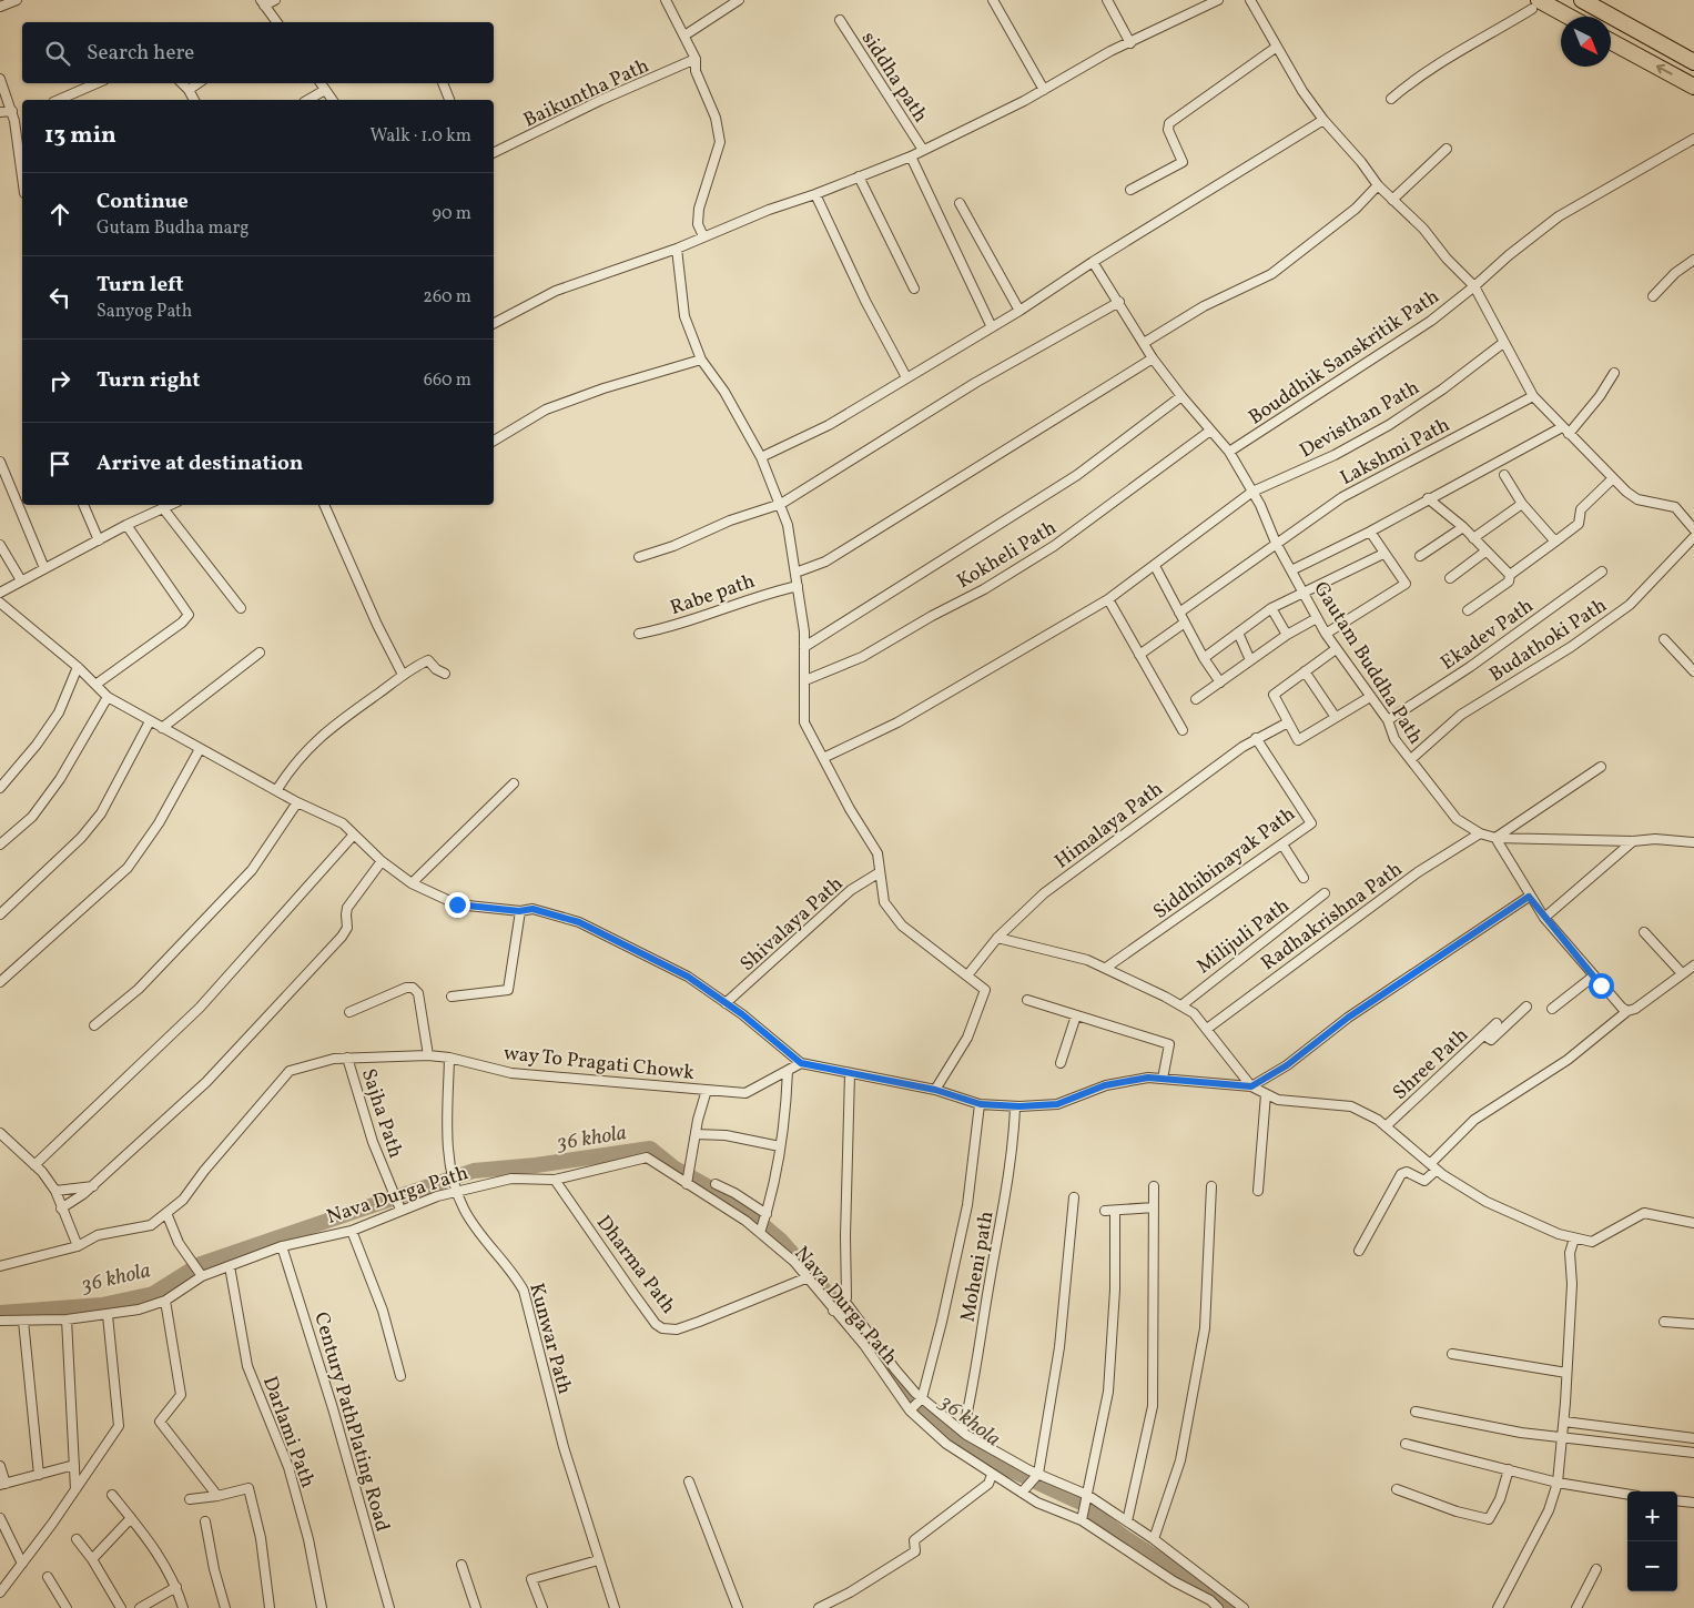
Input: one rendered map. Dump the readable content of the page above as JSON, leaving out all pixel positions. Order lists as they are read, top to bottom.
{
  "streets": {
    "street": [
      "siddha path",
      "Baikuntha Path",
      "Bouddhik Sanskritik Path",
      "Devisthan Path",
      "Lakshmi Path",
      "Kokheli Path",
      "Rabe path",
      "Ekadev Path",
      "Budathoki Path",
      "Gautam Buddha Path",
      "Himalaya Path",
      "Siddhibinayak Path",
      "Radhakrishna Path",
      "Shivalaya Path",
      "Milijuli Path",
      "way To Pragati Chowk",
      "Shree Path",
      "Sajha Path",
      "Nava Durga Path",
      "Dharma Path",
      "Moheni path",
      "Kunwar Path",
      "Century PathPlating Road",
      "Darlami Path"
    ]
  },
  "crossings": [
    ["Bouddhik Sanskritik Path", "Gautam Buddha Path"],
    ["Devisthan Path", "Gautam Buddha Path"],
    ["Lakshmi Path", "Gautam Buddha Path"],
    ["Kokheli Path", "Gautam Buddha Path"],
    ["Ekadev Path", "Gautam Buddha Path"],
    ["Budathoki Path", "Gautam Buddha Path"],
    ["Gautam Buddha Path", "Radhakrishna Path"],
    ["Himalaya Path", "Siddhibinayak Path"],
    ["way To Pragati Chowk", "Sajha Path"],
    ["way To Pragati Chowk", "Kunwar Path"],
    ["Sajha Path", "Nava Durga Path"],
    ["Nava Durga Path", "Dharma Path"],
    ["Nava Durga Path", "Kunwar Path"],
    ["Nava Durga Path", "Century PathPlating Road"],
    ["Nava Durga Path", "Darlami Path"]
  ],
  "water": ["36 khola"],
  "north": "bottom right",
  "page": {
    "search": "Search here",
    "heading": ["13 min", "Walk · 1.0 km"],
    "list": [
      ["Continue", "Gutam Budha marg", "90 m"],
      ["Turn left", "Sanyog Path", "260 m"],
      ["Turn right", "660 m"],
      "Arrive at destination"
    ],
    "map_buttons": ["+", "−"]
  }
}
